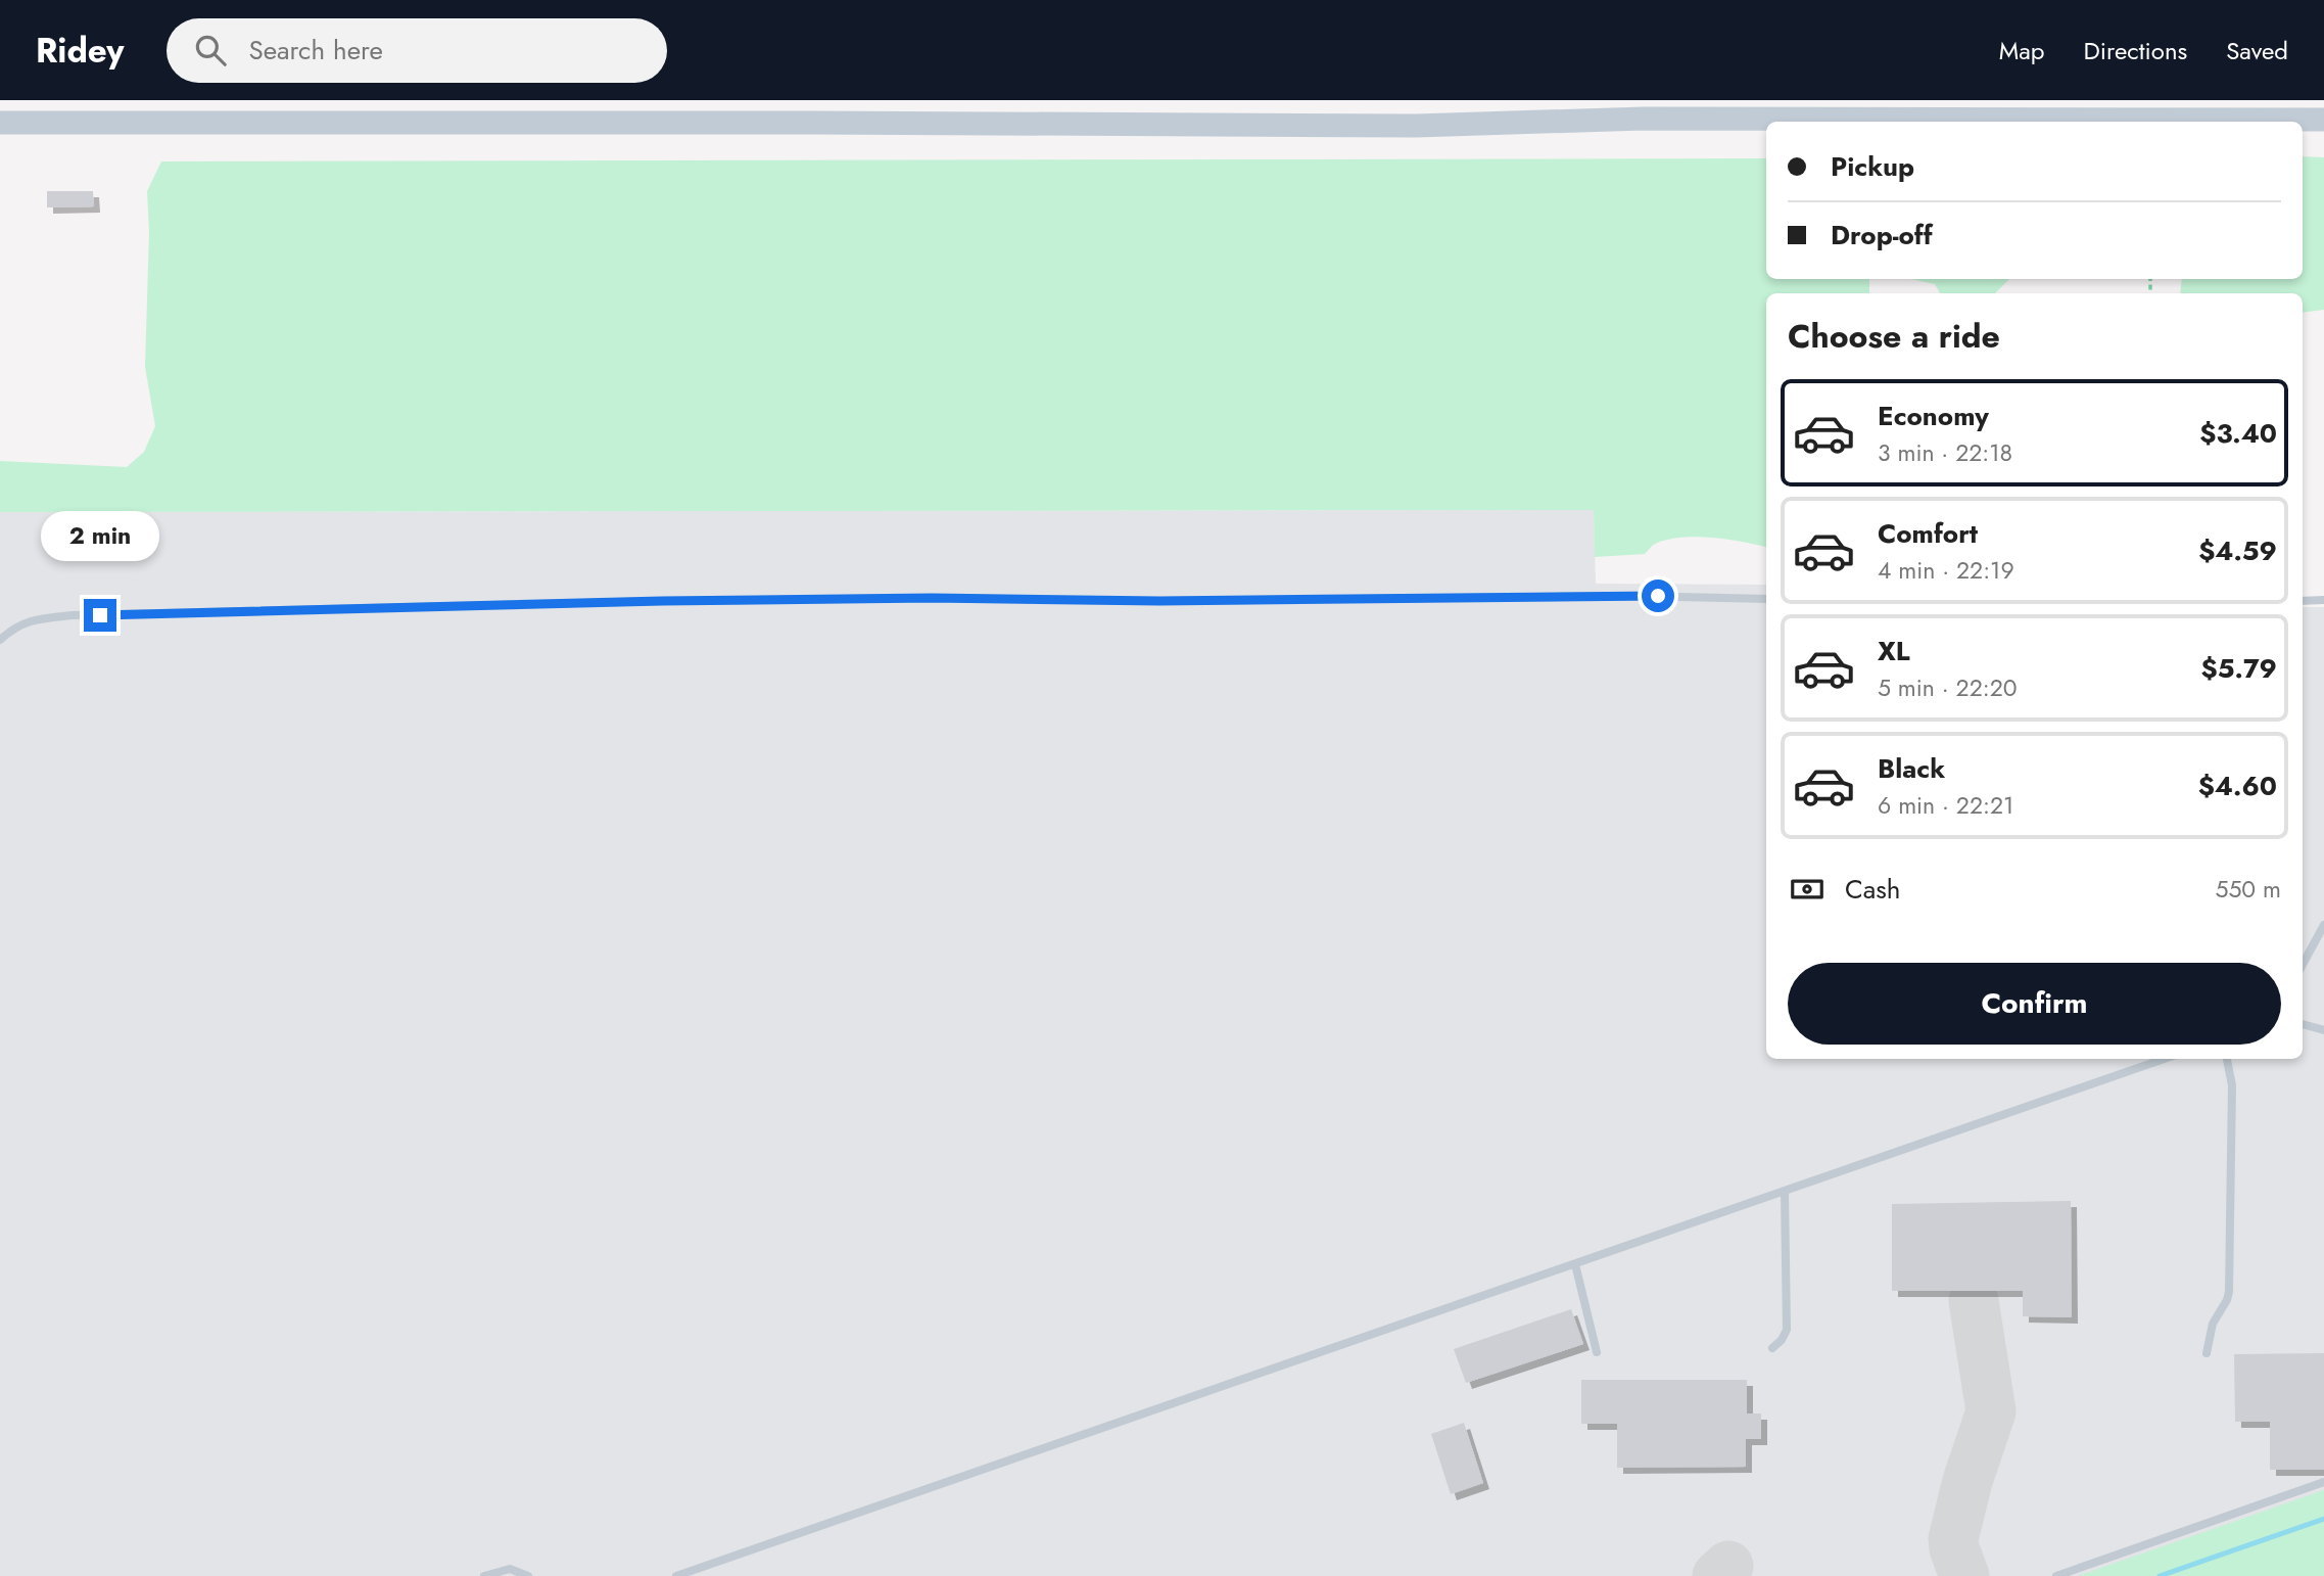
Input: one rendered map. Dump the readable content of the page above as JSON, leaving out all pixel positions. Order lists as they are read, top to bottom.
{
  "page": {
    "header": "Ridey",
    "search": "Search here",
    "nav": ["Map", "Directions", "Saved"],
    "banner": ["Pickup", "Drop-off"],
    "heading": "Choose a ride",
    "list": [
      {
        "name": "Economy",
        "note": "3 min · 22:18",
        "value": "$3.40"
      },
      {
        "name": "Comfort",
        "note": "4 min · 22:19",
        "value": "$4.59"
      },
      {
        "name": "XL",
        "note": "5 min · 22:20",
        "value": "$5.79"
      },
      {
        "name": "Black",
        "note": "6 min · 22:21",
        "value": "$4.60"
      }
    ],
    "bubble": "2 min",
    "pay": ["Cash", "550 m"],
    "buttons": "Confirm"
  }
}
